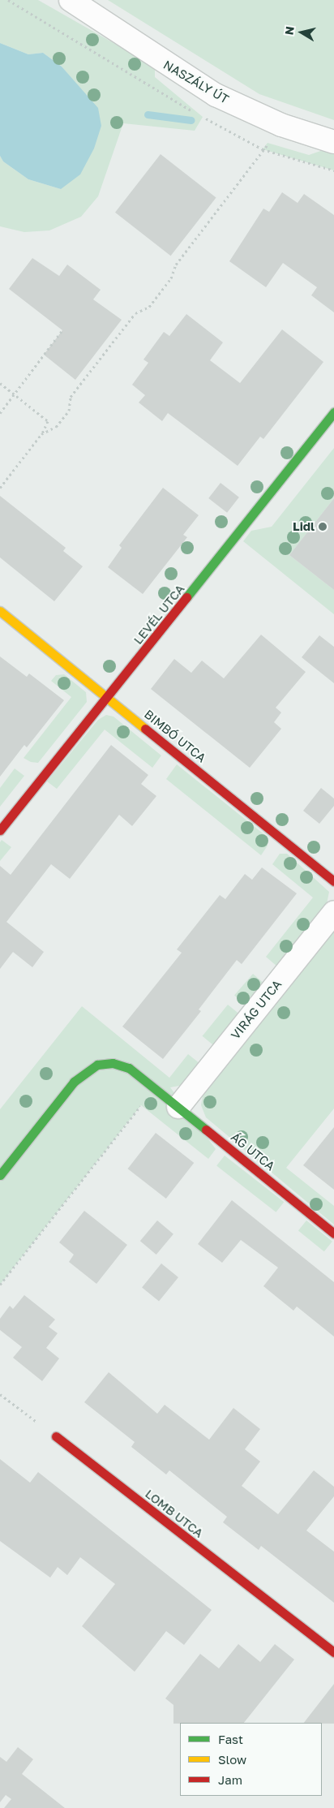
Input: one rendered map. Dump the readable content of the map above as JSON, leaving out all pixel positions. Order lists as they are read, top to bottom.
{
  "streets": {
    "street": [
      "NASZÁLY ÚT",
      "LEVÉL UTCA",
      "BIMBÓ UTCA",
      "VIRÁG UTCA",
      "ÁG UTCA",
      "LOMB UTCA"
    ]
  },
  "crossings": [
    ["LEVÉL UTCA", "BIMBÓ UTCA"],
    ["VIRÁG UTCA", "ÁG UTCA"]
  ],
  "places": ["Lidl"],
  "legend": ["Fast", "Slow", "Jam"],
  "north": "left"
}
